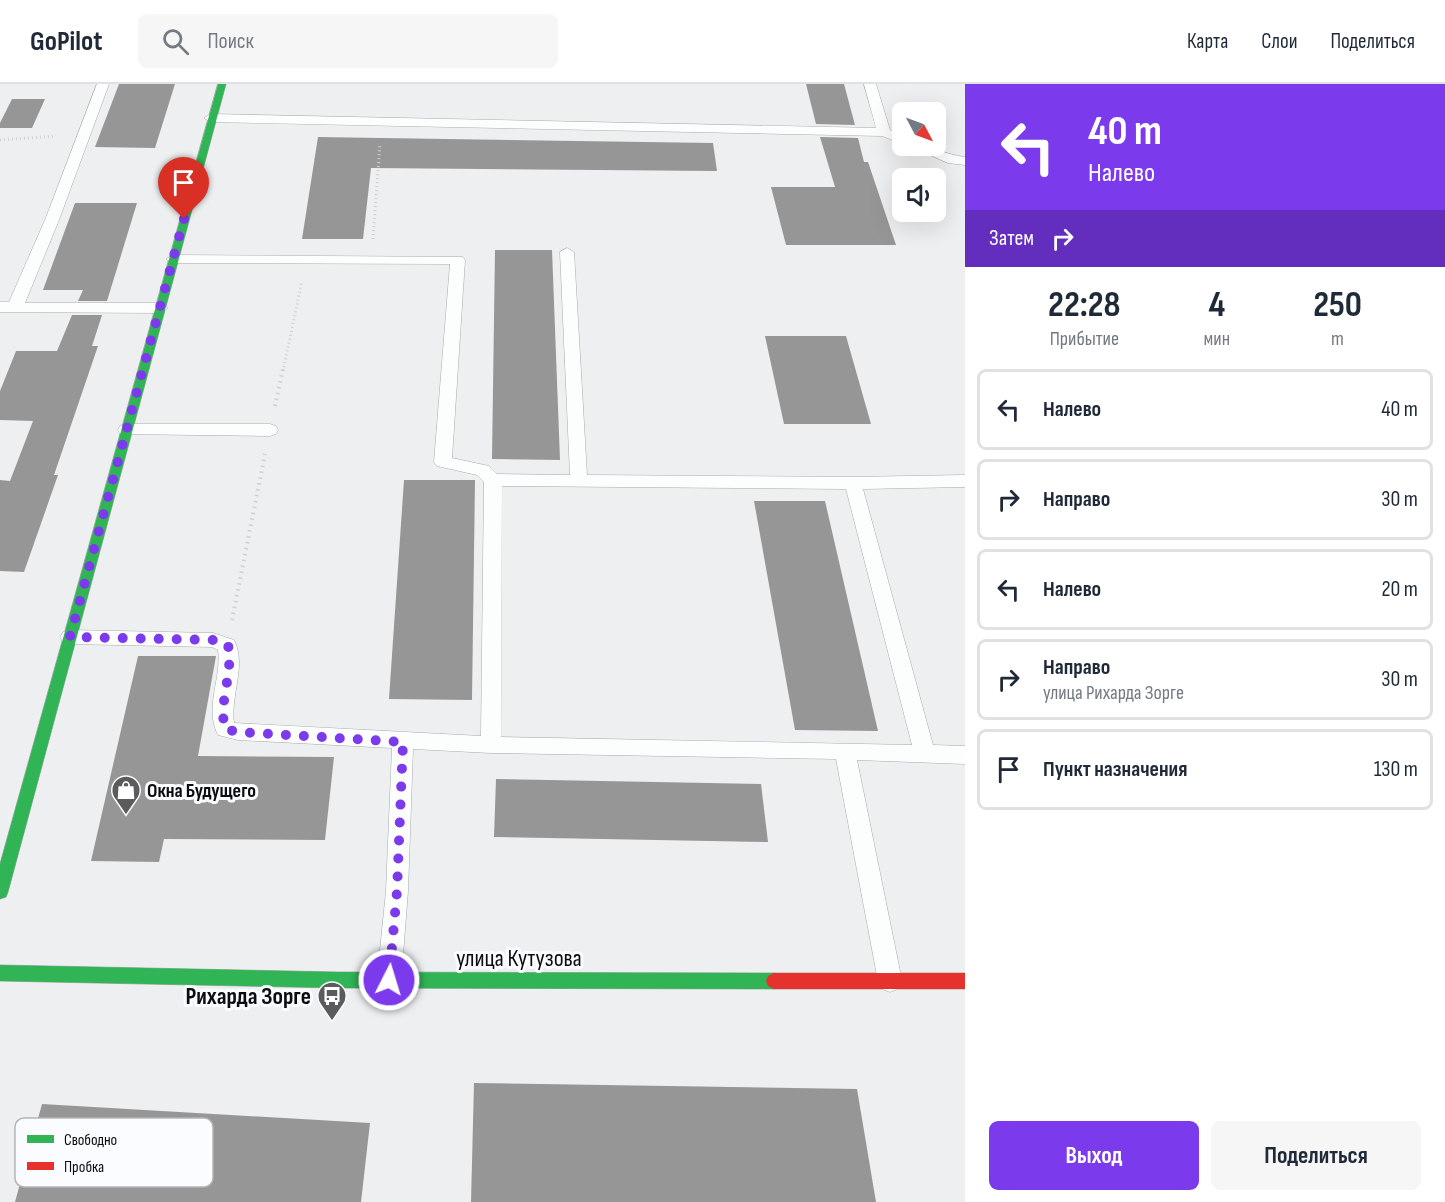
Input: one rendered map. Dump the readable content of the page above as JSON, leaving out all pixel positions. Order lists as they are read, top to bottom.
{
  "streets": {
    "street": ["улица Кутузова"]
  },
  "places": {
    "shop": ["Окна Будущего"],
    "bus stop": ["Рихарда Зорге"]
  },
  "legend": ["Свободно", "Пробка"],
  "north": "bottom right",
  "page": {
    "header": "GoPilot",
    "search": "Поиск",
    "nav": ["Карта", "Слои", "Поделиться"],
    "turn": ["40 m", "Налево"],
    "then": "Затем",
    "eta": [
      "22:28",
      "Прибытие",
      "4",
      "мин",
      "250",
      "m"
    ],
    "list": [
      {
        "name": "Налево",
        "value": "40 m"
      },
      {
        "name": "Направо",
        "value": "30 m"
      },
      {
        "name": "Налево",
        "value": "20 m"
      },
      {
        "name": "Направо",
        "note": "улица Рихарда Зорге",
        "value": "30 m"
      },
      {
        "name": "Пункт назначения",
        "value": "130 m"
      }
    ],
    "buttons": ["Выход", "Поделиться"]
  }
}
